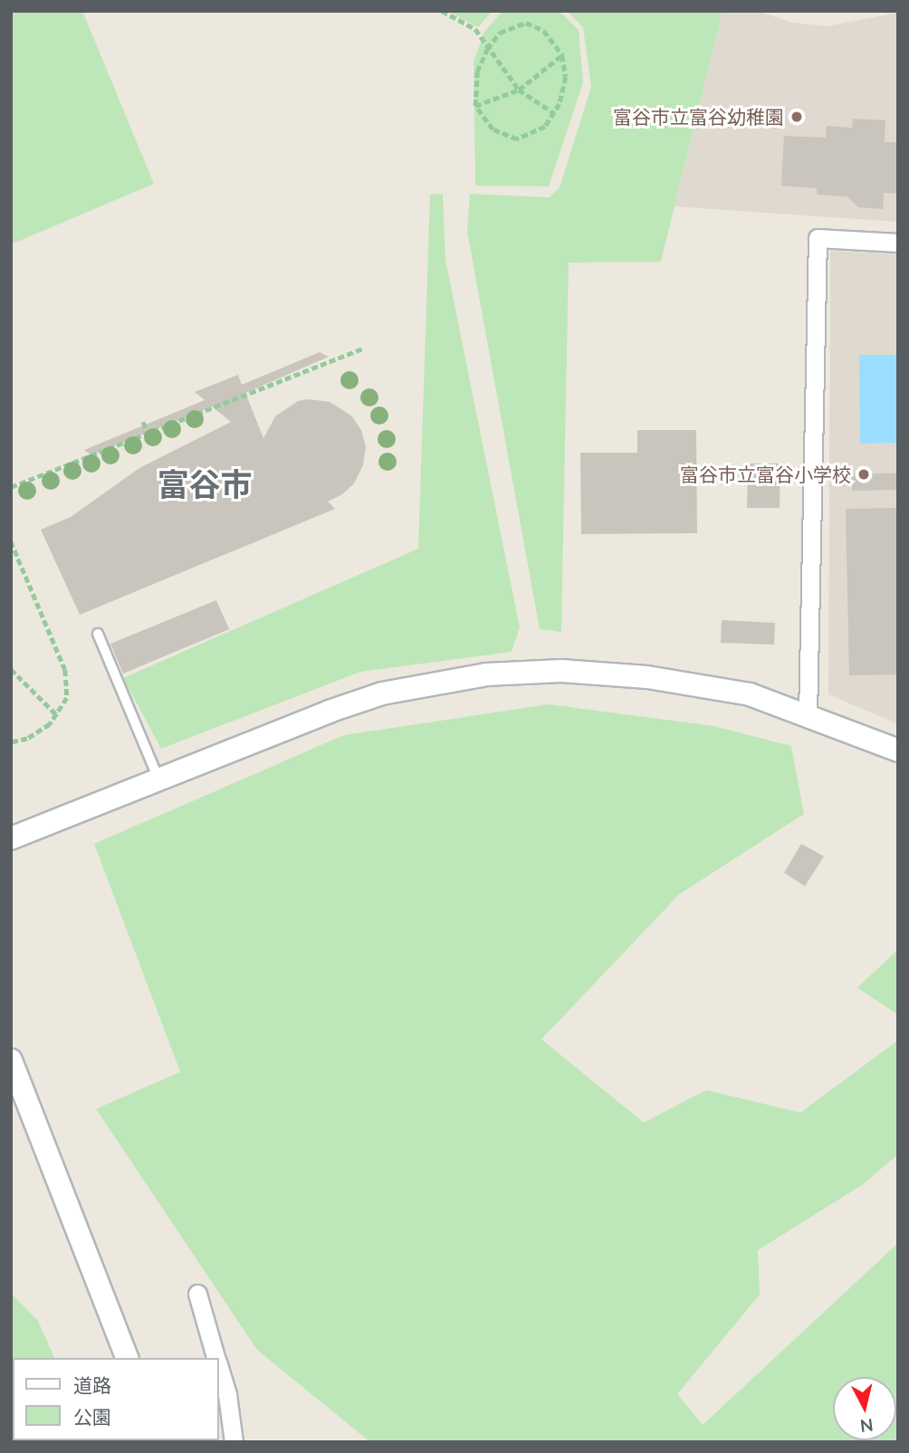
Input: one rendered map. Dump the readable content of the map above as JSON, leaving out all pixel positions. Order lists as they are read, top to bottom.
{
  "districts": ["富谷市"],
  "places": ["富谷市立富谷幼稚園", "富谷市立富谷小学校"],
  "legend": ["道路", "公園"],
  "north": "bottom"
}
